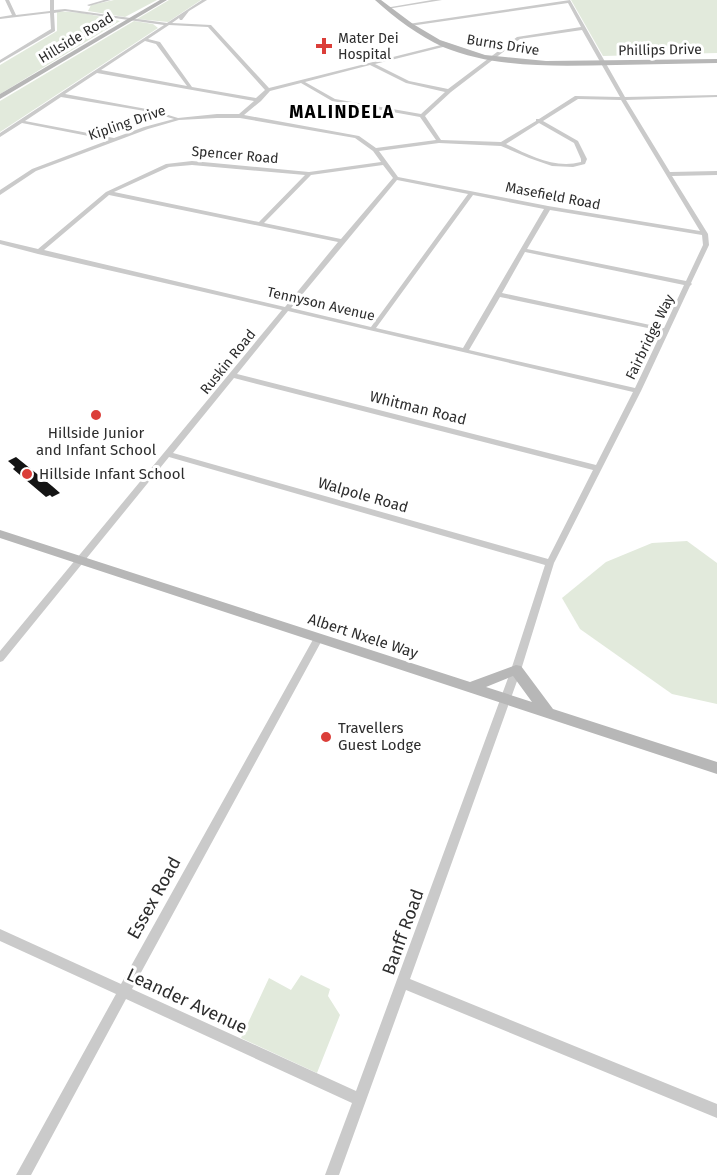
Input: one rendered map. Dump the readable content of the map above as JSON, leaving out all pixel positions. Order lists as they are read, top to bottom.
{
  "streets": {
    "main road": [
      "Hillside Road",
      "Burns Drive",
      "Phillips Drive",
      "Albert Nxele Way"
    ],
    "street": [
      "Kipling Drive",
      "Spencer Road",
      "Masefield Road",
      "Tennyson Avenue",
      "Fairbridge Way",
      "Ruskin Road",
      "Whitman Road",
      "Walpole Road",
      "Essex Road",
      "Banff Road",
      "Leander Avenue"
    ]
  },
  "crossings": [
    ["Burns Drive", "Phillips Drive"],
    ["Kipling Drive", "Spencer Road"],
    ["Kipling Drive", "Masefield Road"],
    ["Kipling Drive", "Ruskin Road"],
    ["Spencer Road", "Tennyson Avenue"],
    ["Masefield Road", "Fairbridge Way"],
    ["Masefield Road", "Ruskin Road"],
    ["Tennyson Avenue", "Fairbridge Way"],
    ["Tennyson Avenue", "Ruskin Road"],
    ["Fairbridge Way", "Whitman Road"],
    ["Fairbridge Way", "Walpole Road"],
    ["Fairbridge Way", "Albert Nxele Way"],
    ["Fairbridge Way", "Banff Road"],
    ["Ruskin Road", "Whitman Road"],
    ["Ruskin Road", "Walpole Road"],
    ["Ruskin Road", "Albert Nxele Way"],
    ["Albert Nxele Way", "Essex Road"],
    ["Albert Nxele Way", "Banff Road"],
    ["Essex Road", "Leander Avenue"],
    ["Banff Road", "Leander Avenue"]
  ],
  "districts": ["MALINDELA"],
  "places": {
    "health": ["Mater Dei Hospital"],
    "other": ["Hillside Junior and Infant School", "Hillside Infant School", "Travellers Guest Lodge"]
  }
}
